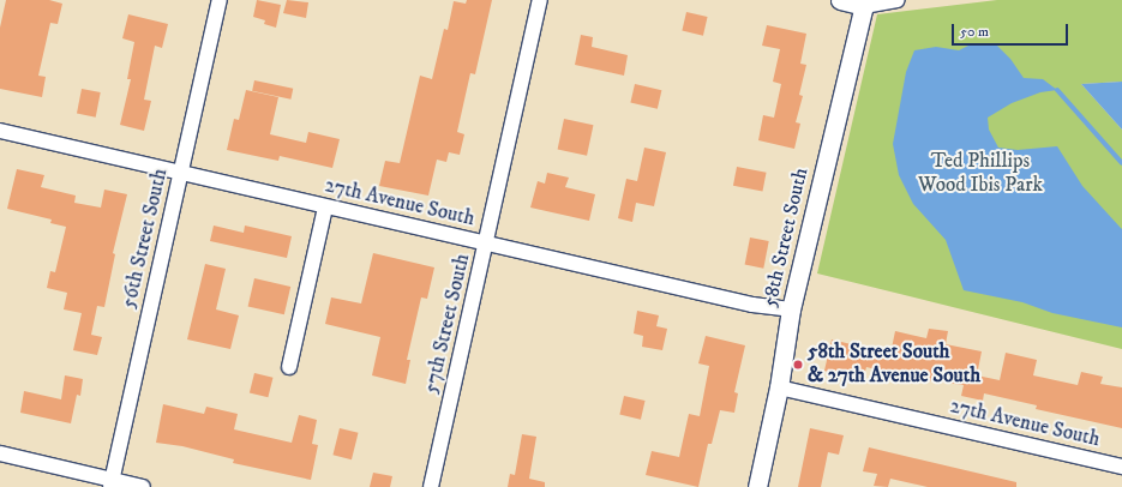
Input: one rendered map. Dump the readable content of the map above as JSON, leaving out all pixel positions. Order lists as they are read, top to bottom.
{
  "streets": {
    "street": [
      "27th Avenue South",
      "58th Street South",
      "56th Street South",
      "57th Street South"
    ]
  },
  "crossings": [
    ["27th Avenue South", "58th Street South"],
    ["27th Avenue South", "56th Street South"],
    ["27th Avenue South", "57th Street South"]
  ],
  "parks": ["Ted Phillips Wood Ibis Park"],
  "places": ["58th Street South & 27th Avenue South"],
  "scale_bar": "50 m"
}
